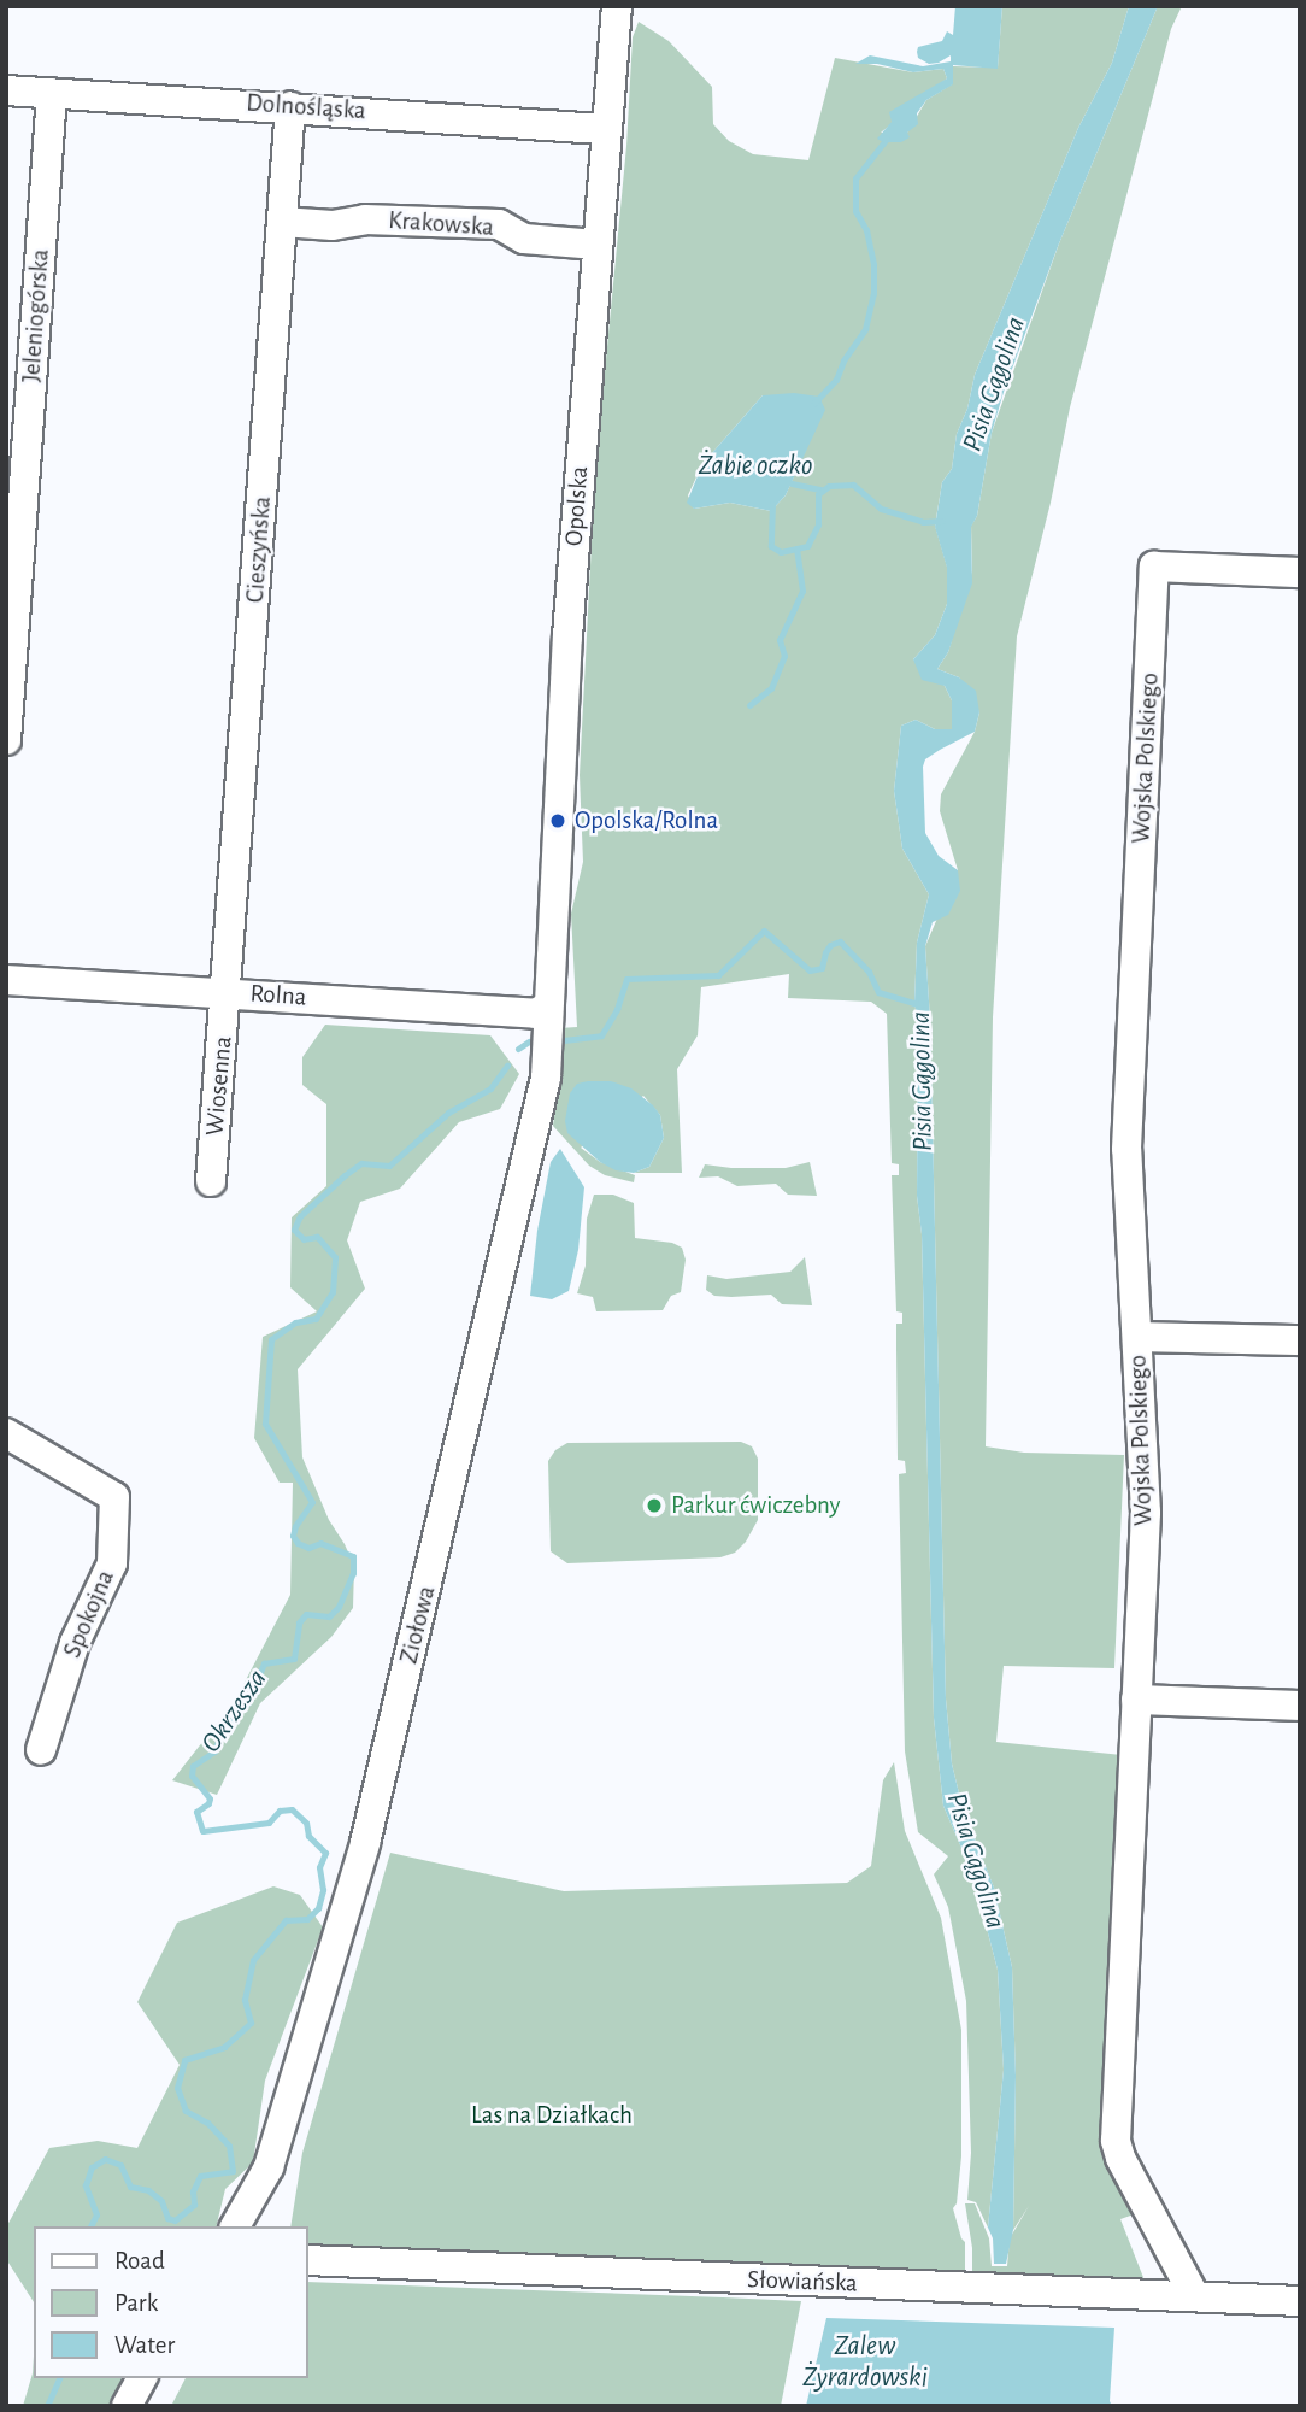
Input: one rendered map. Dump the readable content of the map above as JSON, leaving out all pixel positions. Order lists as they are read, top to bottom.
{
  "streets": {
    "street": [
      "Dolnośląska",
      "Krakowska",
      "Jeleniogórska",
      "Opolska",
      "Cieszyńska",
      "Wojska Polskiego",
      "Rolna",
      "Wiosenna",
      "Spokojna",
      "Ziołowa",
      "Słowiańska"
    ]
  },
  "crossings": [
    ["Dolnośląska", "Jeleniogórska"],
    ["Dolnośląska", "Opolska"],
    ["Dolnośląska", "Cieszyńska"],
    ["Krakowska", "Opolska"],
    ["Krakowska", "Cieszyńska"],
    ["Opolska", "Rolna"],
    ["Opolska", "Ziołowa"],
    ["Cieszyńska", "Rolna"],
    ["Cieszyńska", "Wiosenna"],
    ["Wojska Polskiego", "Słowiańska"],
    ["Rolna", "Wiosenna"],
    ["Rolna", "Ziołowa"]
  ],
  "water": [
    "Pisia Gągolina",
    "Żabie oczko",
    "Okrzesza",
    "Zalew Żyrardowski"
  ],
  "parks": ["Las na Działkach"],
  "places": ["Opolska/Rolna", "Parkur ćwiczebny"],
  "legend": ["Road", "Park", "Water"]
}
